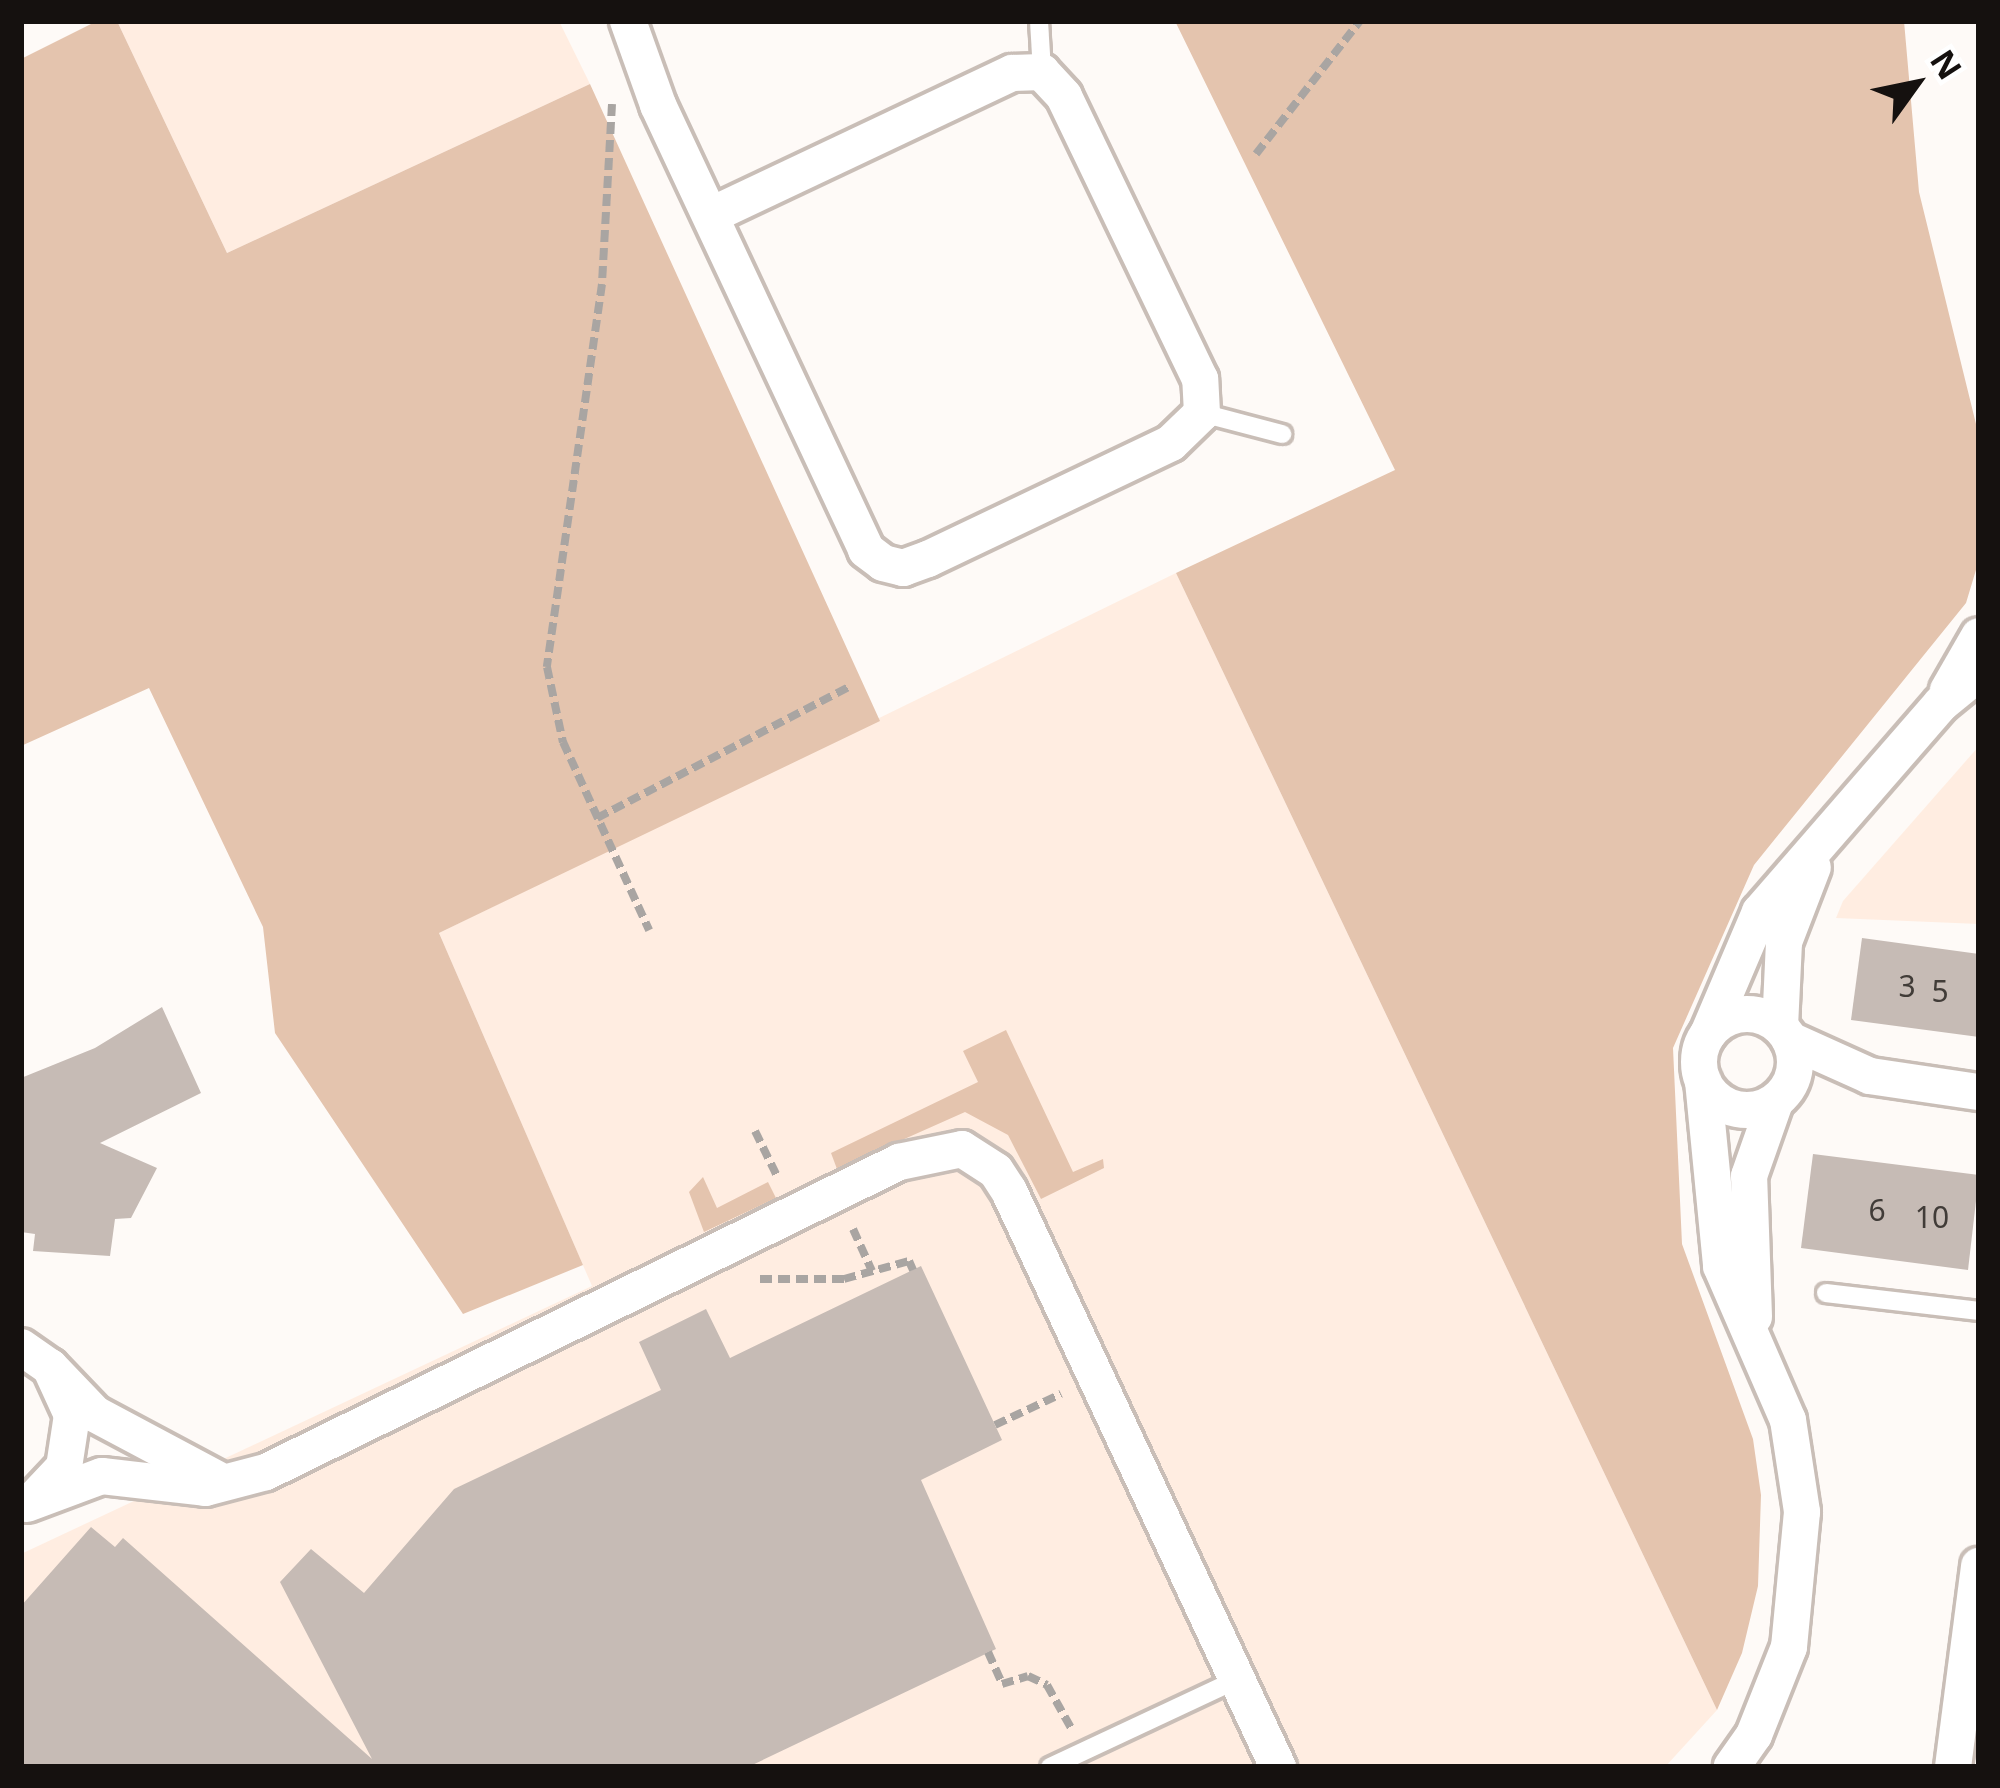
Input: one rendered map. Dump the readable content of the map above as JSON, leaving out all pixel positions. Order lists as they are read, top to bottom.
{
  "house_numbers": [
    "3",
    "5",
    "6",
    "10"
  ],
  "north": "top right"
}
